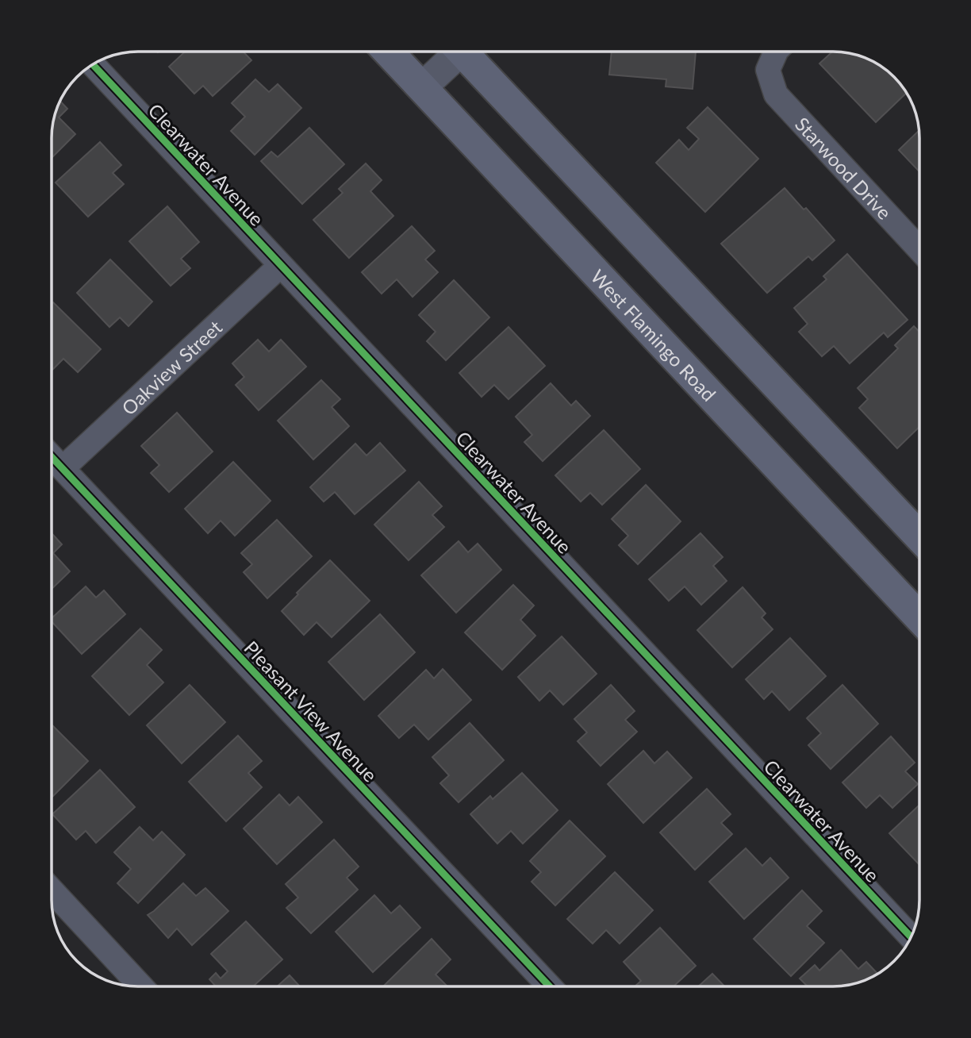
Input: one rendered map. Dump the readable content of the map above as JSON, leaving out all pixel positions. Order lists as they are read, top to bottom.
{
  "streets": {
    "main road": ["West Flamingo Road"],
    "street": [
      "Clearwater Avenue",
      "Starwood Drive",
      "Oakview Street",
      "Pleasant View Avenue"
    ]
  },
  "crossings": [
    ["Clearwater Avenue", "Oakview Street"],
    ["Oakview Street", "Pleasant View Avenue"]
  ]
}
